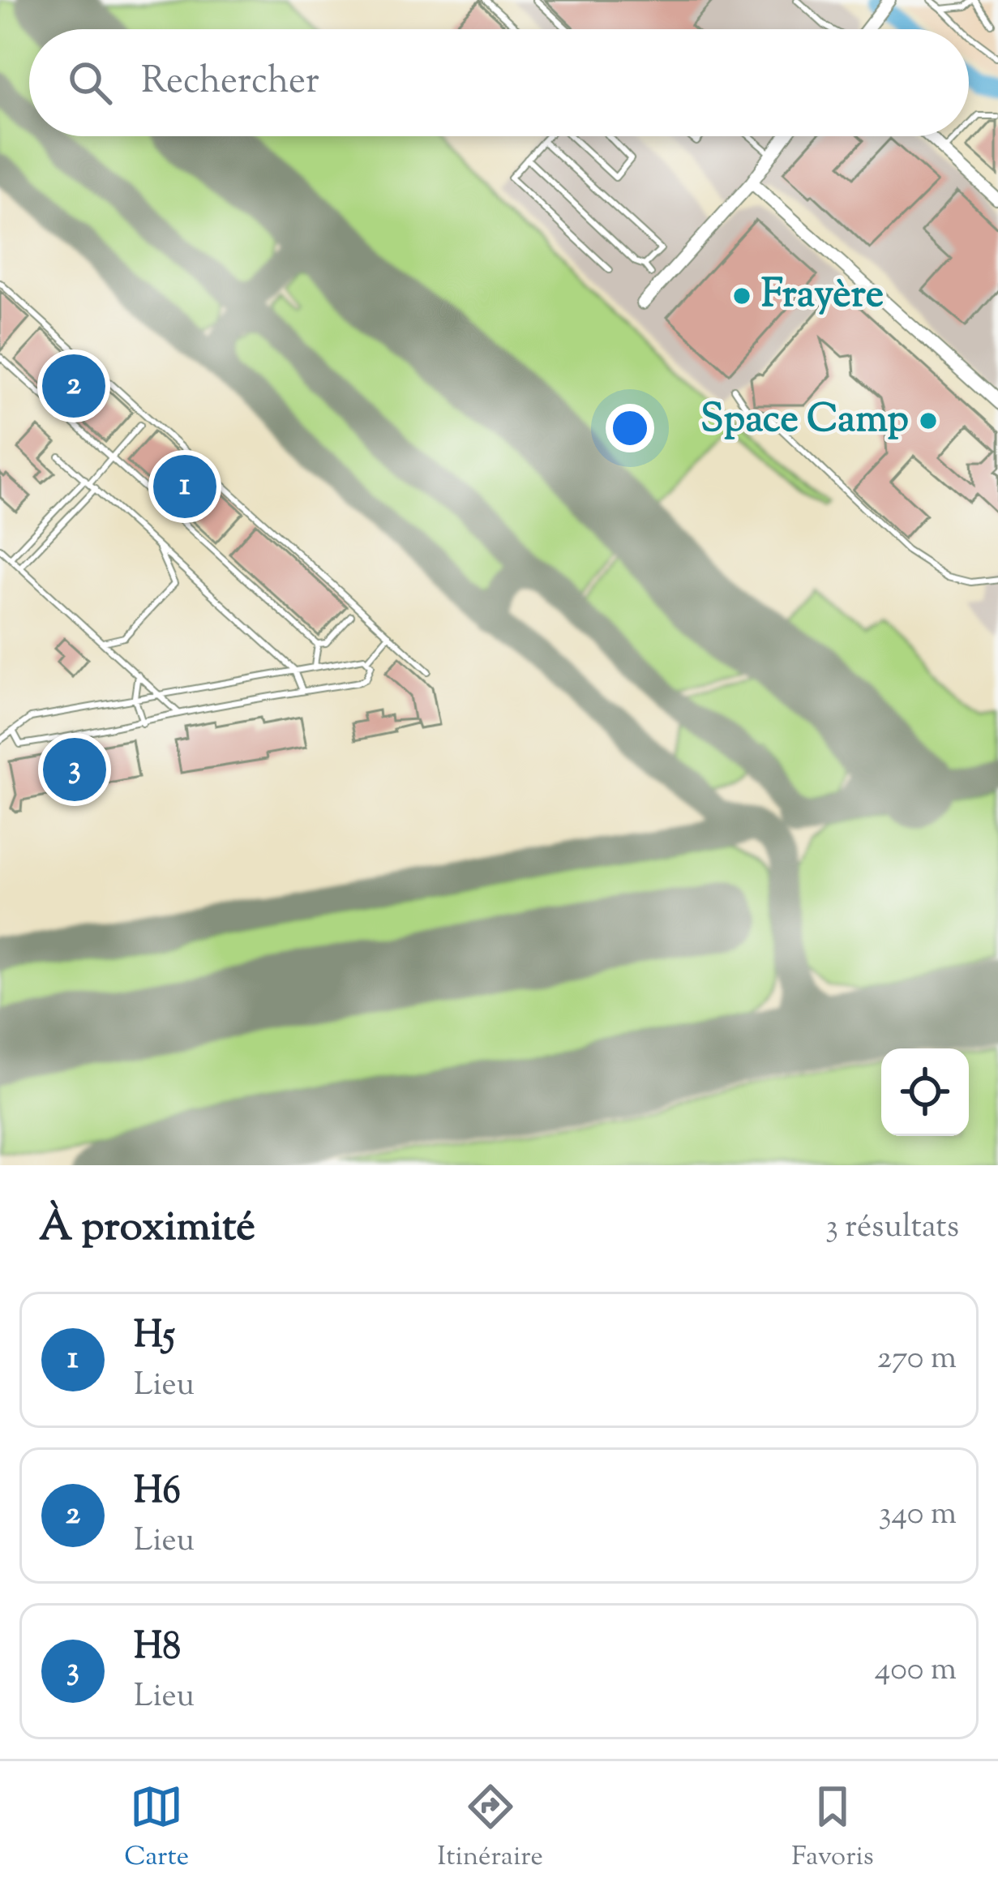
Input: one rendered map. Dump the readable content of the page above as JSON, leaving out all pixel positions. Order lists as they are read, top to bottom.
{
  "places": ["Frayère", "Space Camp"],
  "page": {
    "search": "Rechercher",
    "pins": ["2", "1", "3"],
    "heading": ["À proximité", "3 résultats"],
    "list": [
      {
        "mark": "1",
        "name": "H5",
        "note": "Lieu",
        "value": "270 m"
      },
      {
        "mark": "2",
        "name": "H6",
        "note": "Lieu",
        "value": "340 m"
      },
      {
        "mark": "3",
        "name": "H8",
        "note": "Lieu",
        "value": "400 m"
      }
    ],
    "nav": ["Carte", "Itinéraire", "Favoris"]
  }
}
